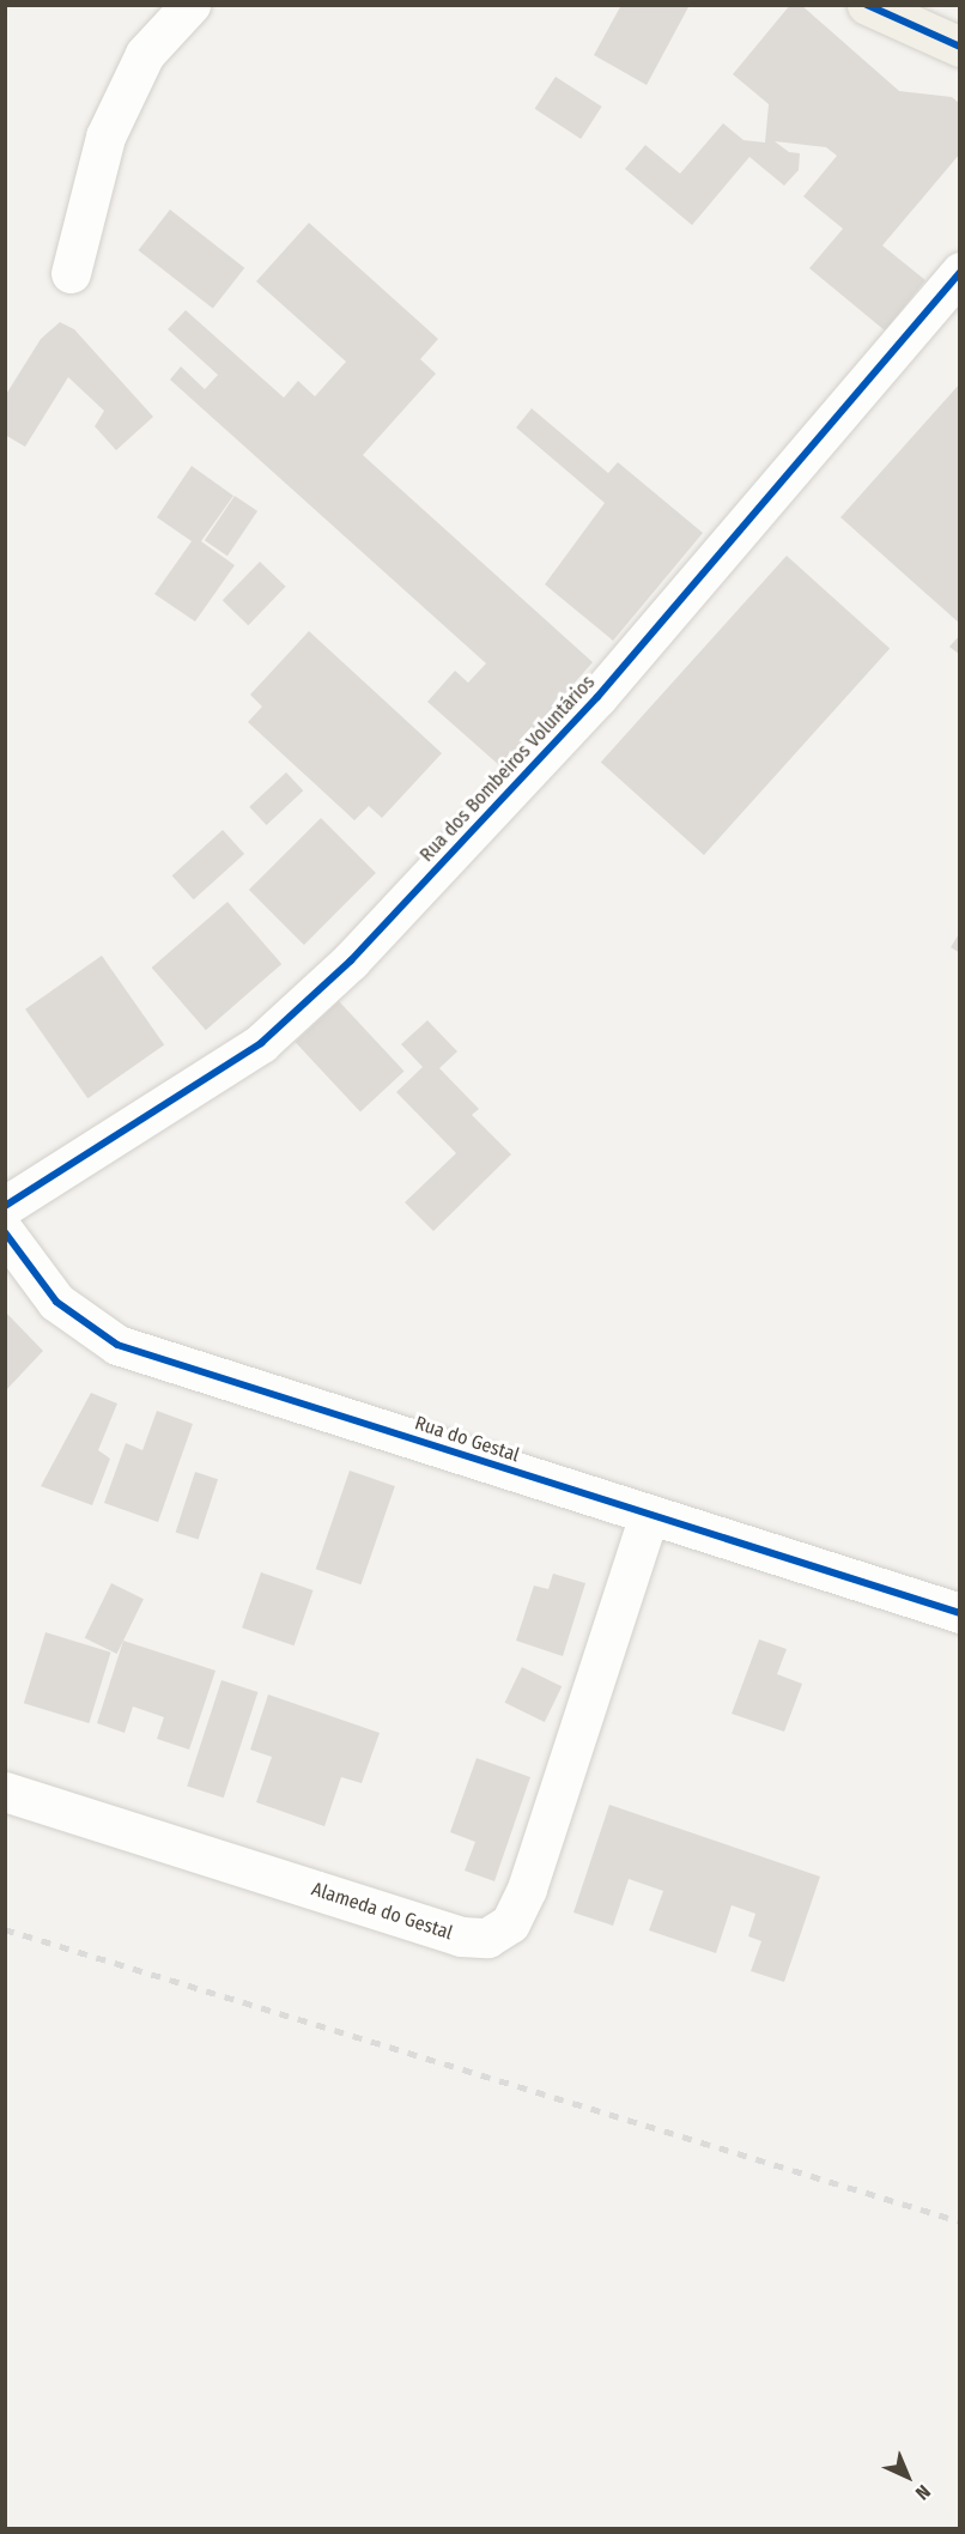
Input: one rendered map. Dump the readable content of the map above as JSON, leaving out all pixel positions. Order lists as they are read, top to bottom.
{
  "streets": {
    "street": ["Rua dos Bombeiros Voluntários", "Rua do Gestal", "Alameda do Gestal"]
  },
  "crossings": [
    ["Rua do Gestal", "Alameda do Gestal"]
  ],
  "north": "bottom right"
}
